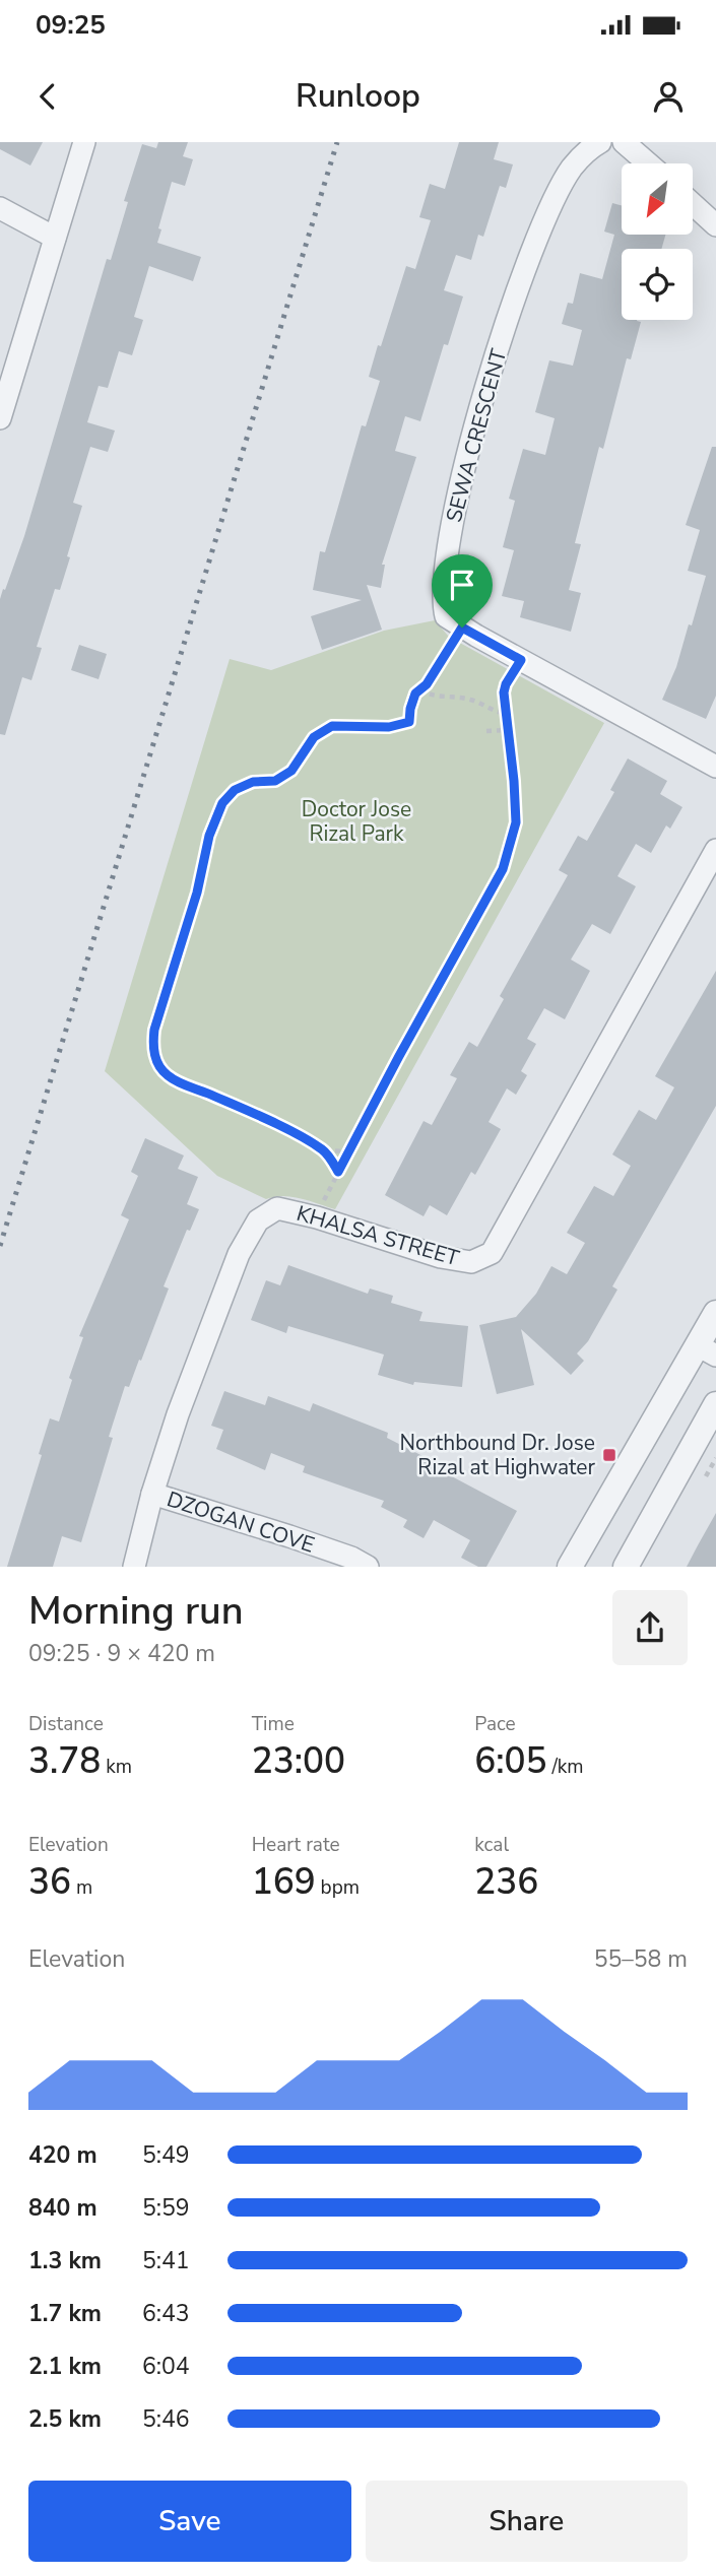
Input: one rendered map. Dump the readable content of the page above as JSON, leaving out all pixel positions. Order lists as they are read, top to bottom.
{
  "streets": {
    "street": ["SEWA CRESCENT", "KHALSA STREET", "DZOGAN COVE"]
  },
  "crossings": [
    ["KHALSA STREET", "DZOGAN COVE"]
  ],
  "parks": ["Doctor Jose Rizal Park"],
  "places": {
    "transit": ["Northbound Dr. Jose Rizal at Highwater"]
  },
  "north": "bottom left",
  "page": {
    "status": "09:25",
    "header": "Runloop",
    "heading": ["Morning run", "09:25 · 9 × 420 m"],
    "stats": [
      ["Distance", "3.78 km"],
      ["Time", "23:00"],
      ["Pace", "6:05 /km"],
      ["Elevation", "36 m"],
      ["Heart rate", "169 bpm"],
      ["kcal", "236"]
    ],
    "chart": ["Elevation", "55–58 m"],
    "list": [
      {
        "name": "420 m",
        "note": "5:49"
      },
      {
        "name": "840 m",
        "note": "5:59"
      },
      {
        "name": "1.3 km",
        "note": "5:41"
      },
      {
        "name": "1.7 km",
        "note": "6:43"
      },
      {
        "name": "2.1 km",
        "note": "6:04"
      },
      {
        "name": "2.5 km",
        "note": "5:46"
      }
    ],
    "buttons": ["Save", "Share"]
  }
}
